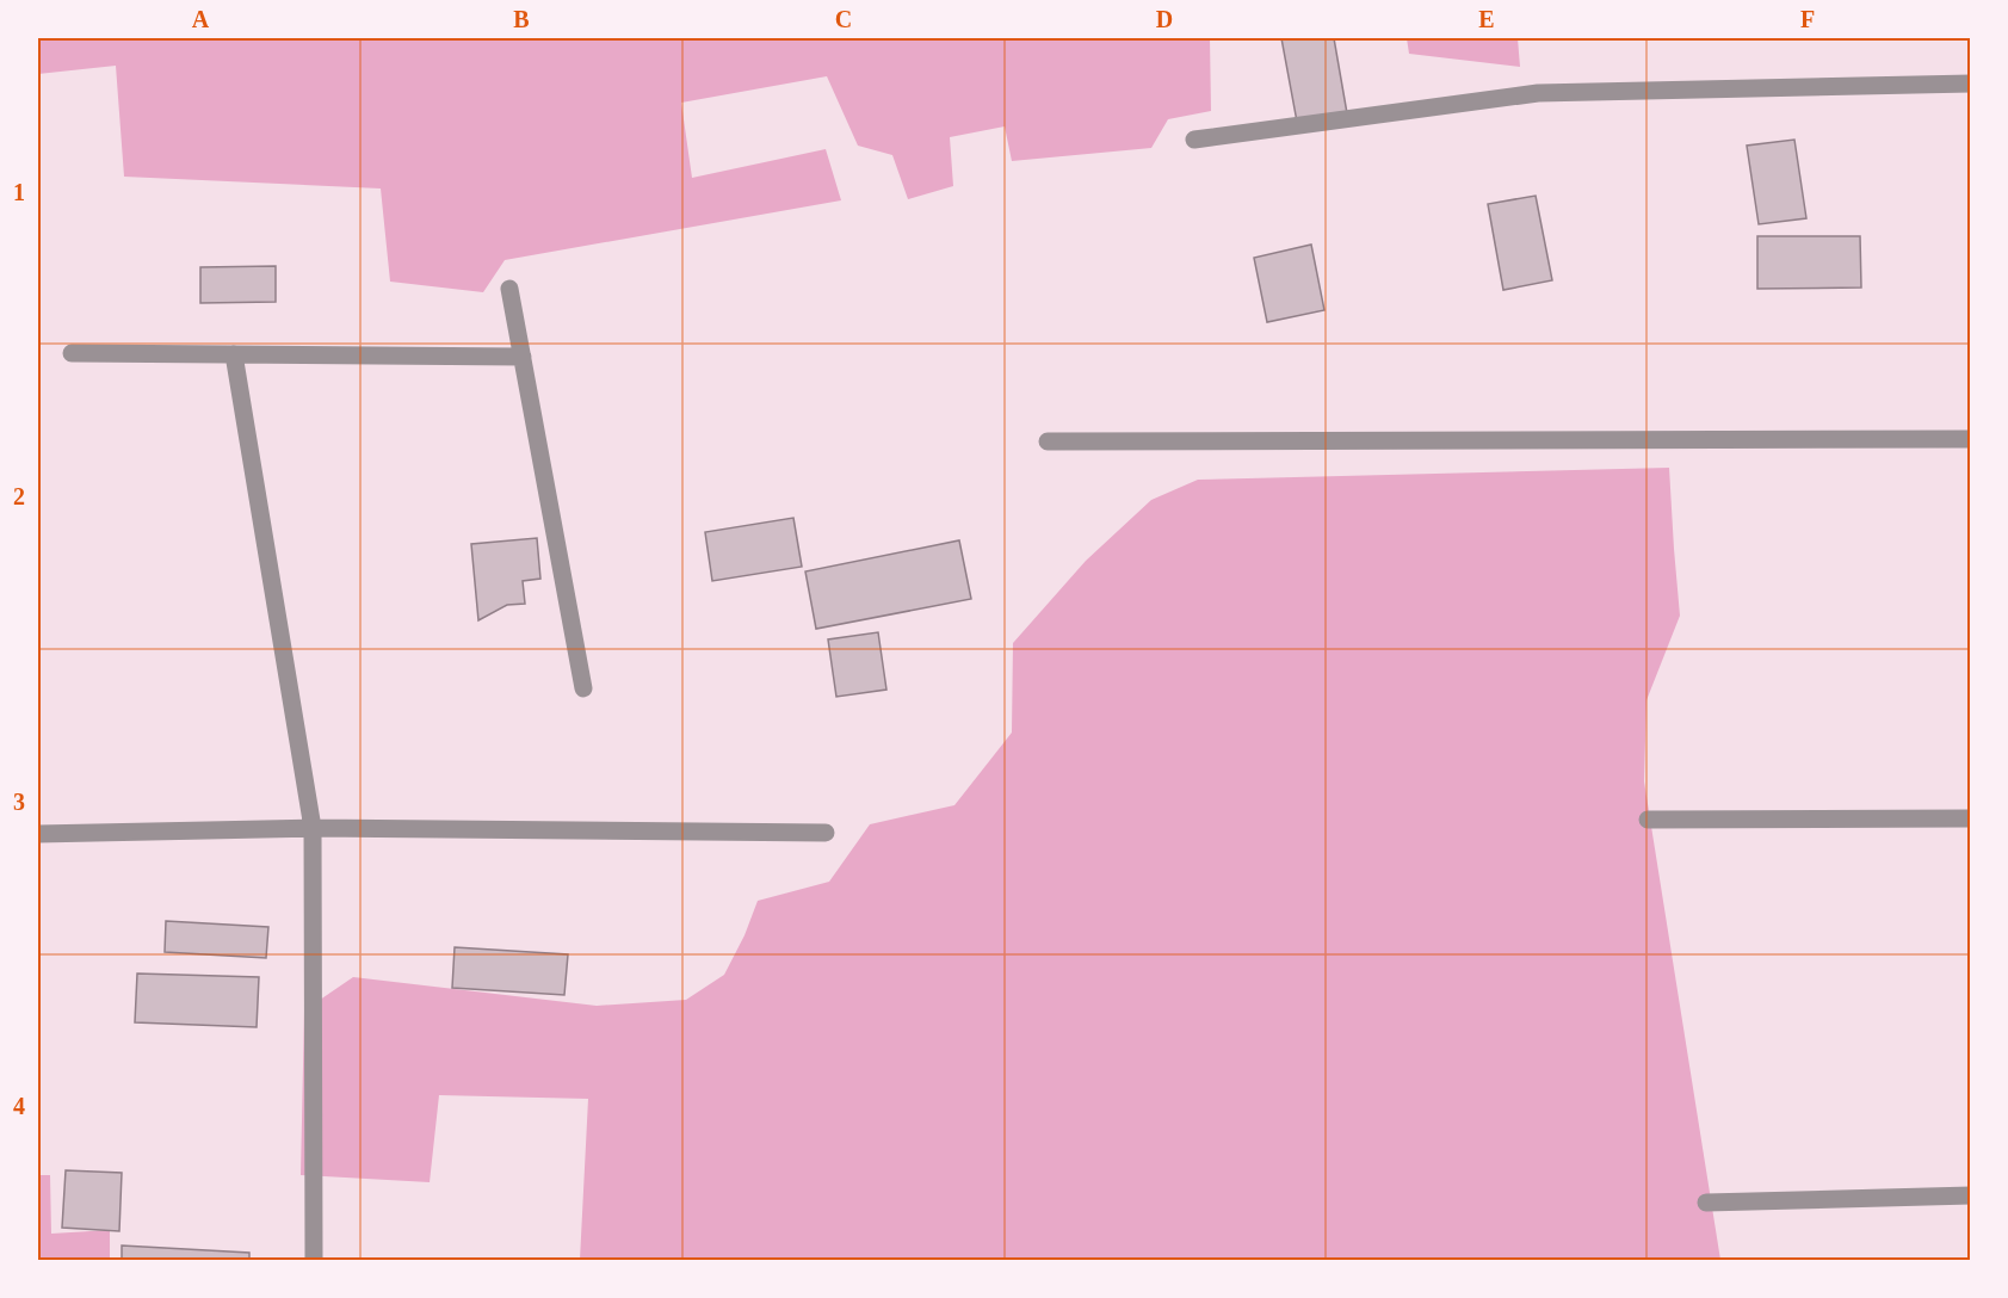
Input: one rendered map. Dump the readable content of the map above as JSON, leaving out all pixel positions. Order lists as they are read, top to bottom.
{
  "grid": {
    "columns": [
      "A",
      "B",
      "C",
      "D",
      "E",
      "F"
    ],
    "rows": [
      "1",
      "2",
      "3",
      "4"
    ]
  }
}
